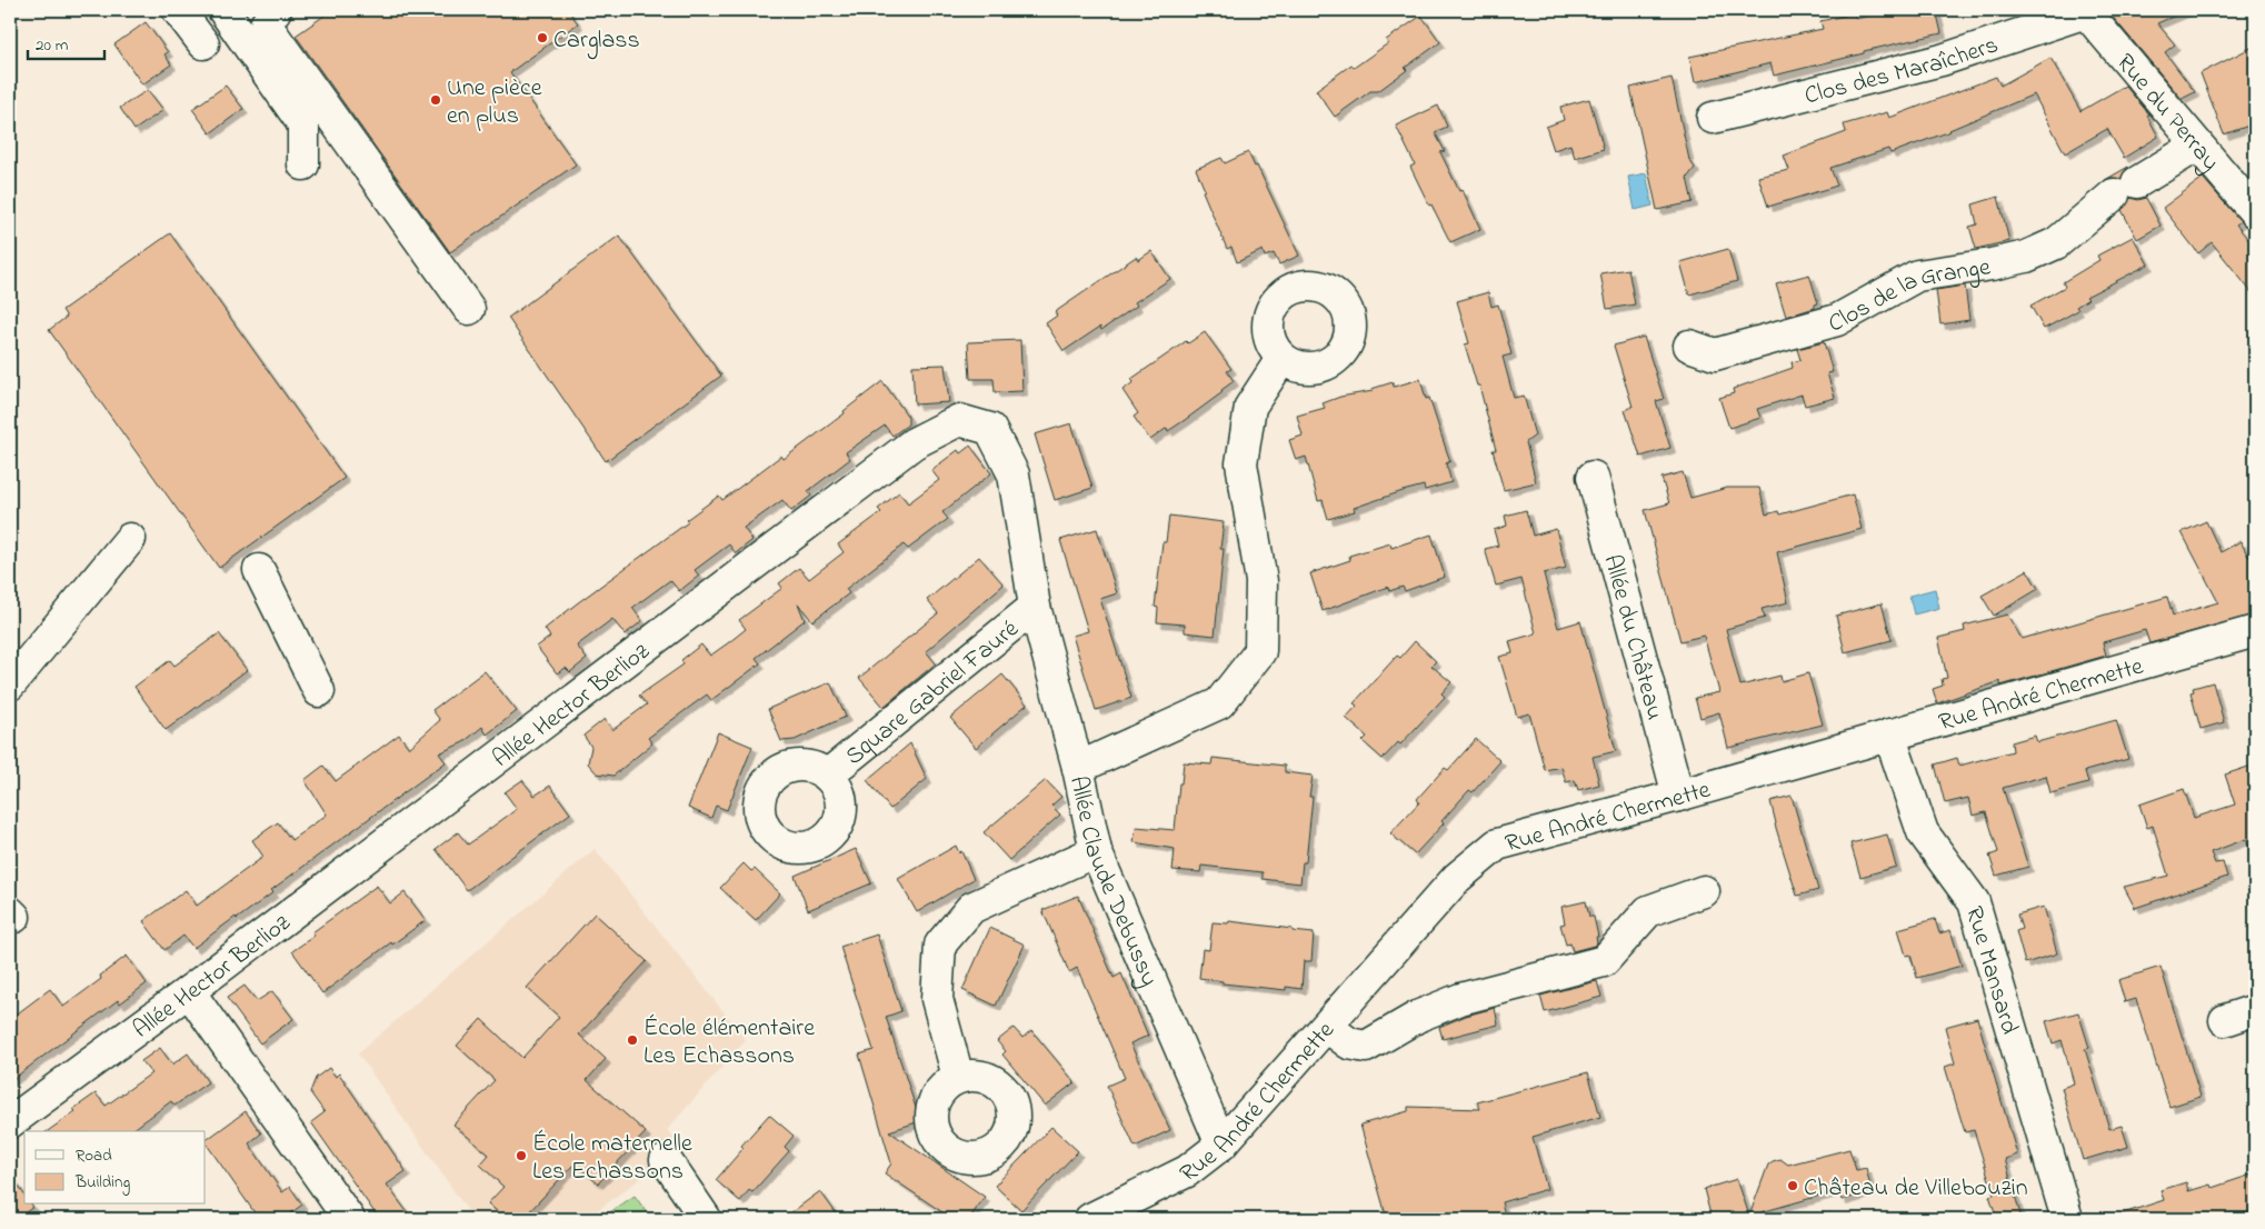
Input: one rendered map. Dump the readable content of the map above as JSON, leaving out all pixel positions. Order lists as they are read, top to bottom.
{
  "streets": {
    "street": [
      "Clos des Maraîchers",
      "Rue du Perray",
      "Clos de la Grange",
      "Allée du Château",
      "Square Gabriel Fauré",
      "Rue André Chermette",
      "Allée Hector Berlioz",
      "Allée Claude Debussy",
      "Rue Mansard"
    ]
  },
  "crossings": [
    ["Clos des Maraîchers", "Rue du Perray"],
    ["Rue du Perray", "Clos de la Grange"],
    ["Allée du Château", "Rue André Chermette"],
    ["Square Gabriel Fauré", "Allée Hector Berlioz"],
    ["Square Gabriel Fauré", "Allée Claude Debussy"],
    ["Rue André Chermette", "Allée Claude Debussy"],
    ["Rue André Chermette", "Rue Mansard"],
    ["Allée Hector Berlioz", "Allée Claude Debussy"]
  ],
  "places": [
    "Carglass",
    "Une pièce en plus",
    "École élémentaire Les Echassons",
    "École maternelle Les Echassons",
    "Château de Villebouzin"
  ],
  "legend": ["Road", "Building"],
  "scale_bar": "20 m"
}
